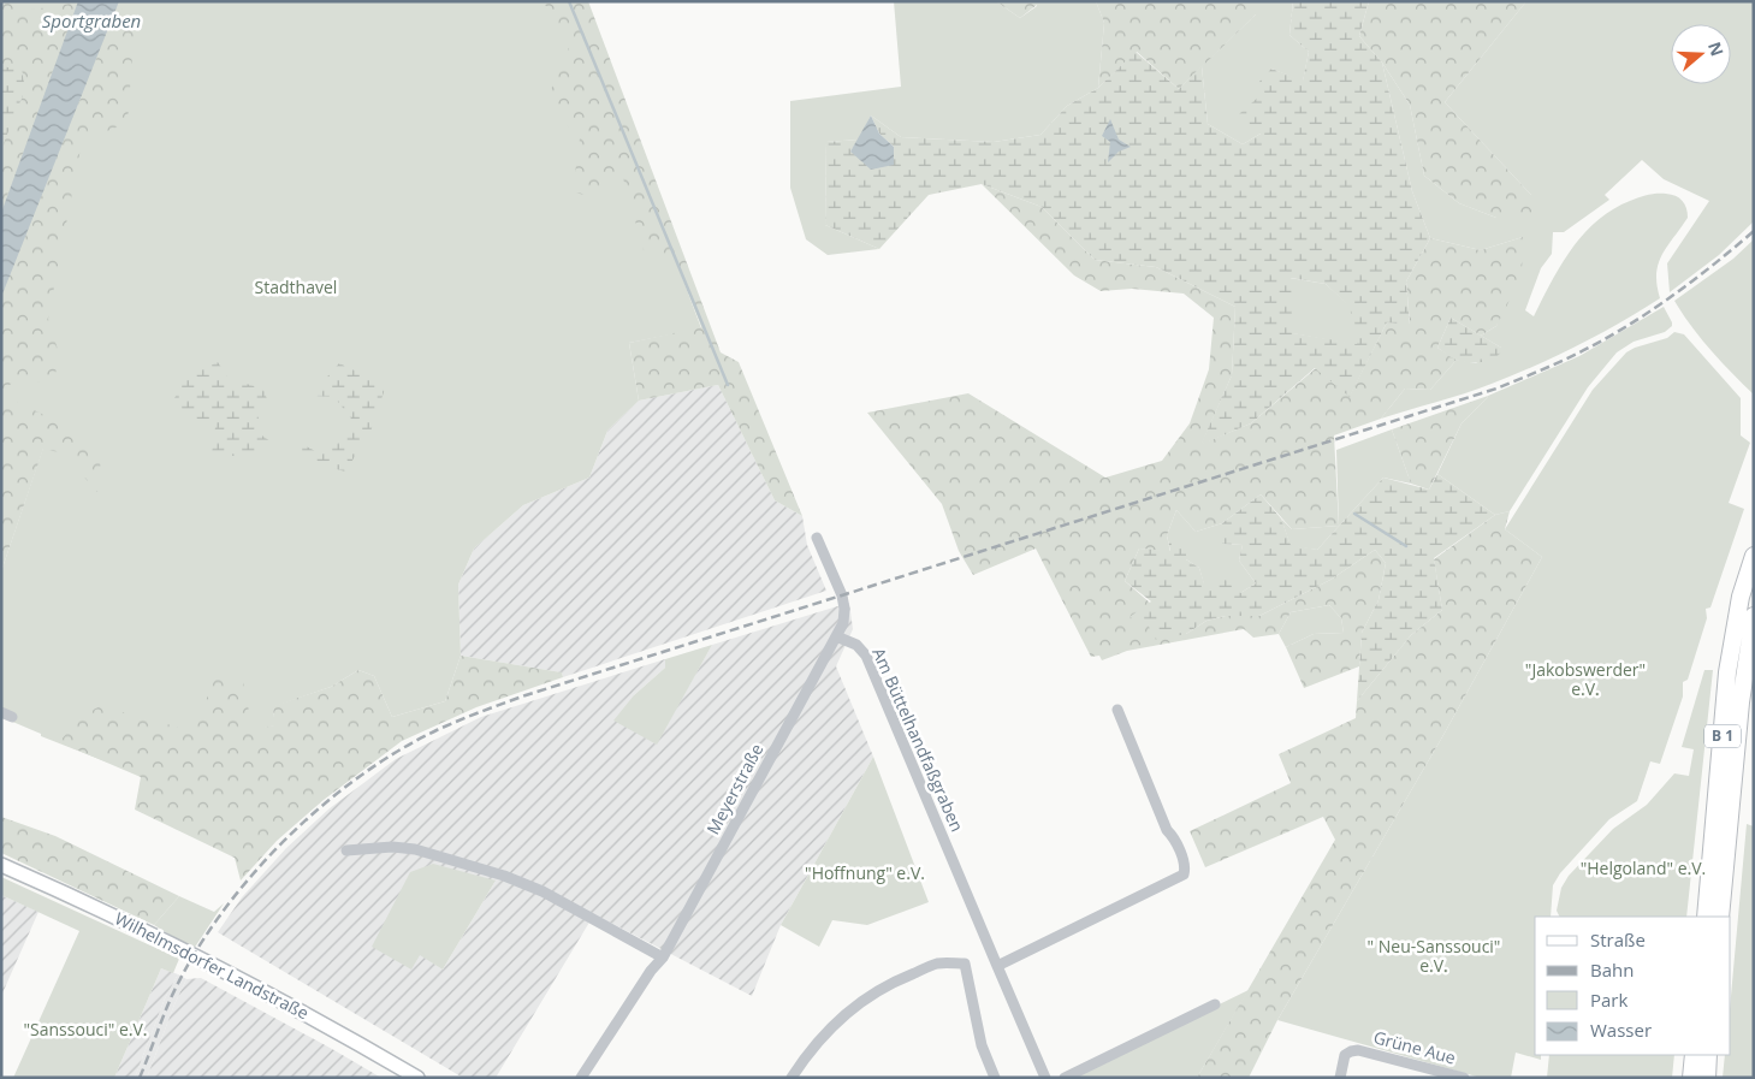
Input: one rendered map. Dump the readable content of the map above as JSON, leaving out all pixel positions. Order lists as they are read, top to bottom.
{
  "streets": {
    "main road": ["B 1", "Wilhelmsdorfer Landstraße"],
    "street": ["Am Büttelhandfaßgraben", "Meyerstraße", "Grüne Aue"]
  },
  "crossings": [
    ["Am Büttelhandfaßgraben", "Meyerstraße"]
  ],
  "water": ["Sportgraben"],
  "parks": [
    "Stadthavel",
    "\"Jakobswerder\" e.V.",
    "\"Helgoland\" e.V.",
    "\"Hoffnung\" e.V.",
    "\" Neu-Sanssouci\" e.V.",
    "\"Sanssouci\" e.V."
  ],
  "legend": [
    "Straße",
    "Bahn",
    "Park",
    "Wasser"
  ],
  "north": "right"
}
